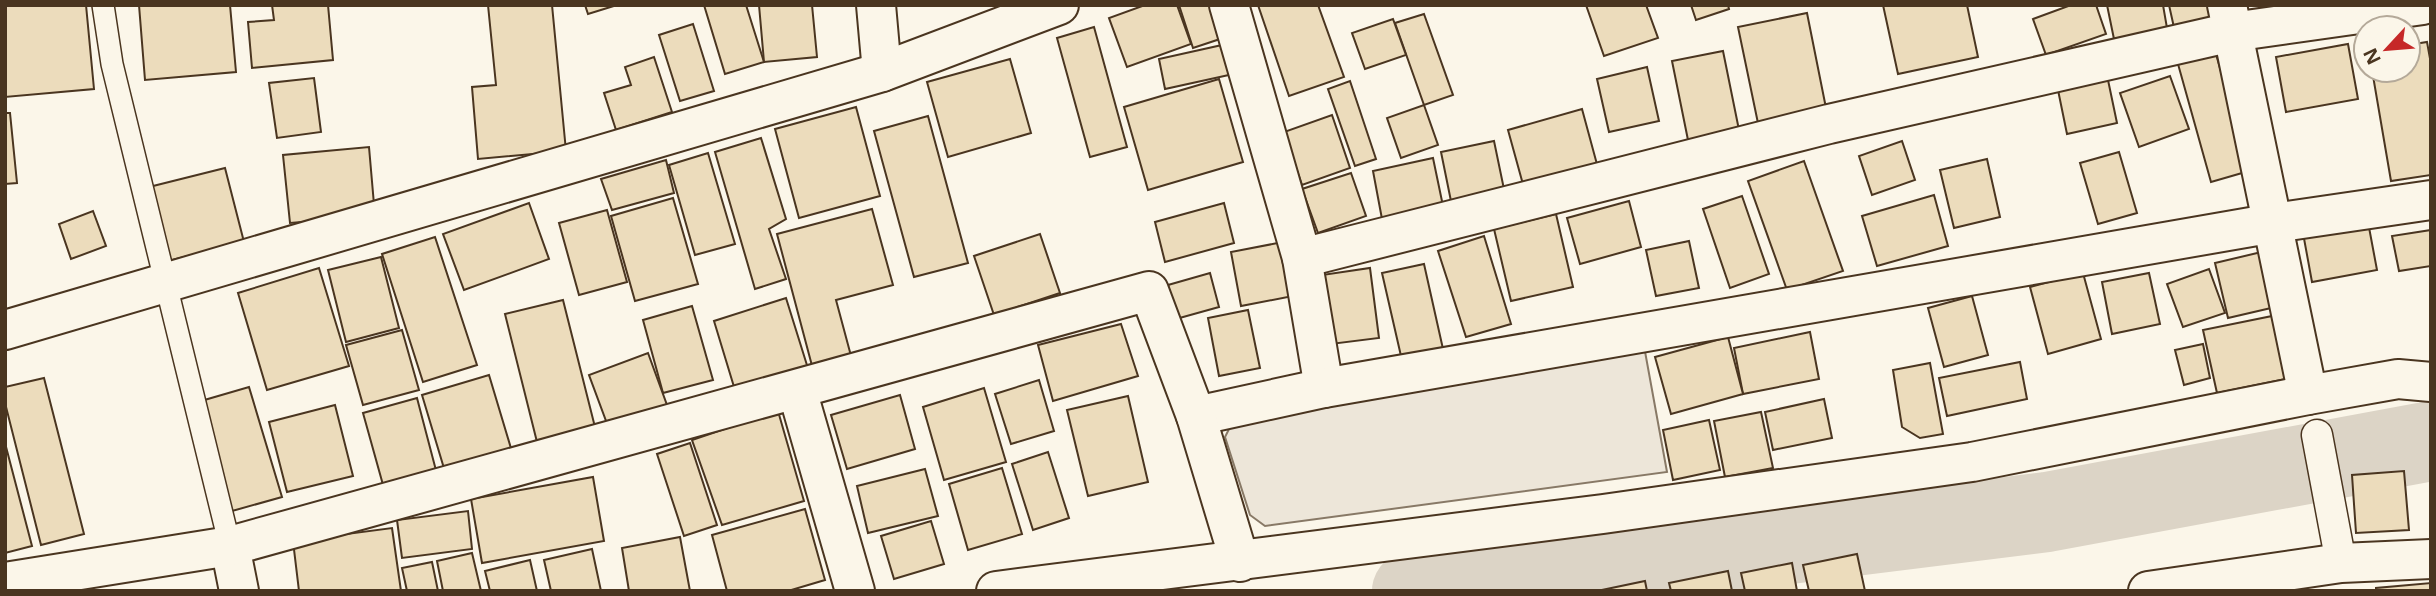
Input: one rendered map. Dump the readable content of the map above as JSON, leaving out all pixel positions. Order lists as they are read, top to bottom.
{
  "north": "bottom left"
}
